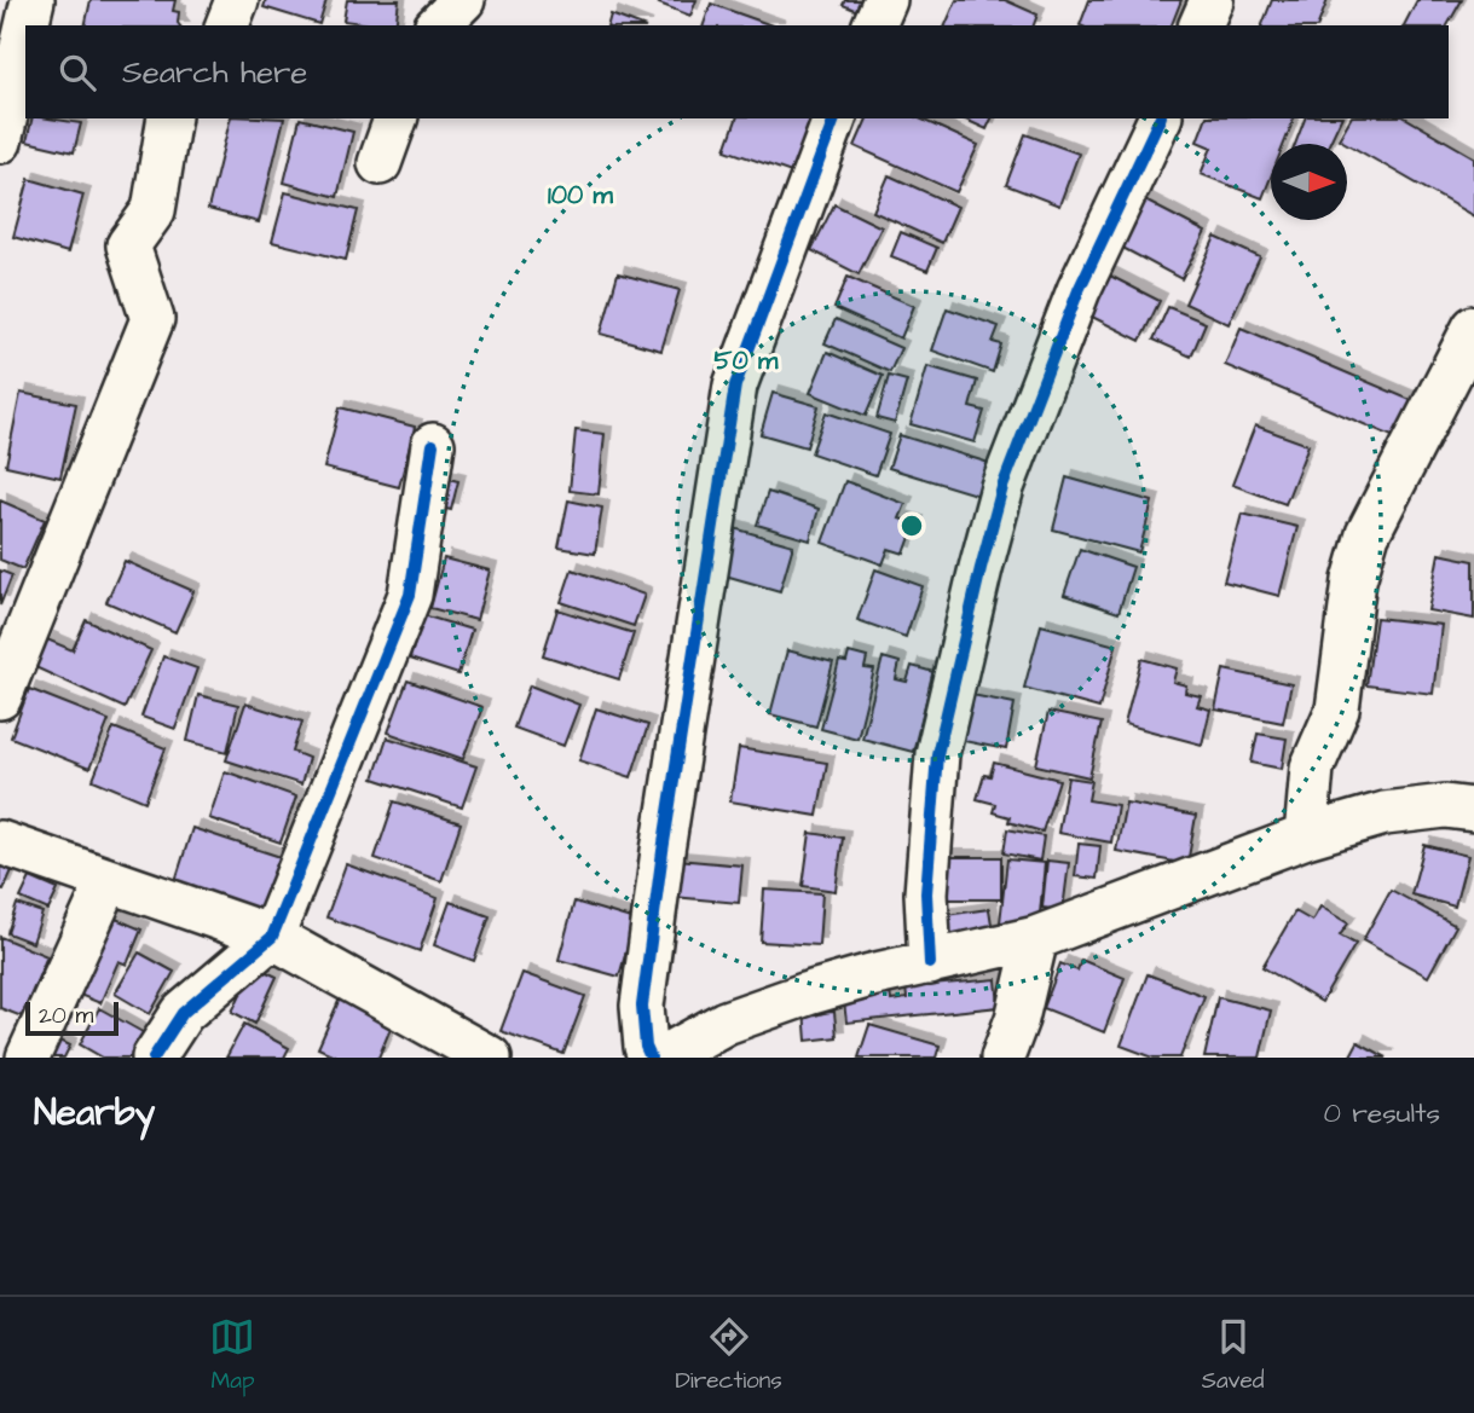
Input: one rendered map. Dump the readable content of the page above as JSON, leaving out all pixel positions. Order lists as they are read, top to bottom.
{
  "scale_bar": "20 m",
  "north": "right",
  "page": {
    "search": "Search here",
    "scale": "20 m",
    "heading": ["Nearby", "0 results"],
    "nav": ["Map", "Directions", "Saved"]
  },
  "rings": ["100 m", "50 m"]
}
